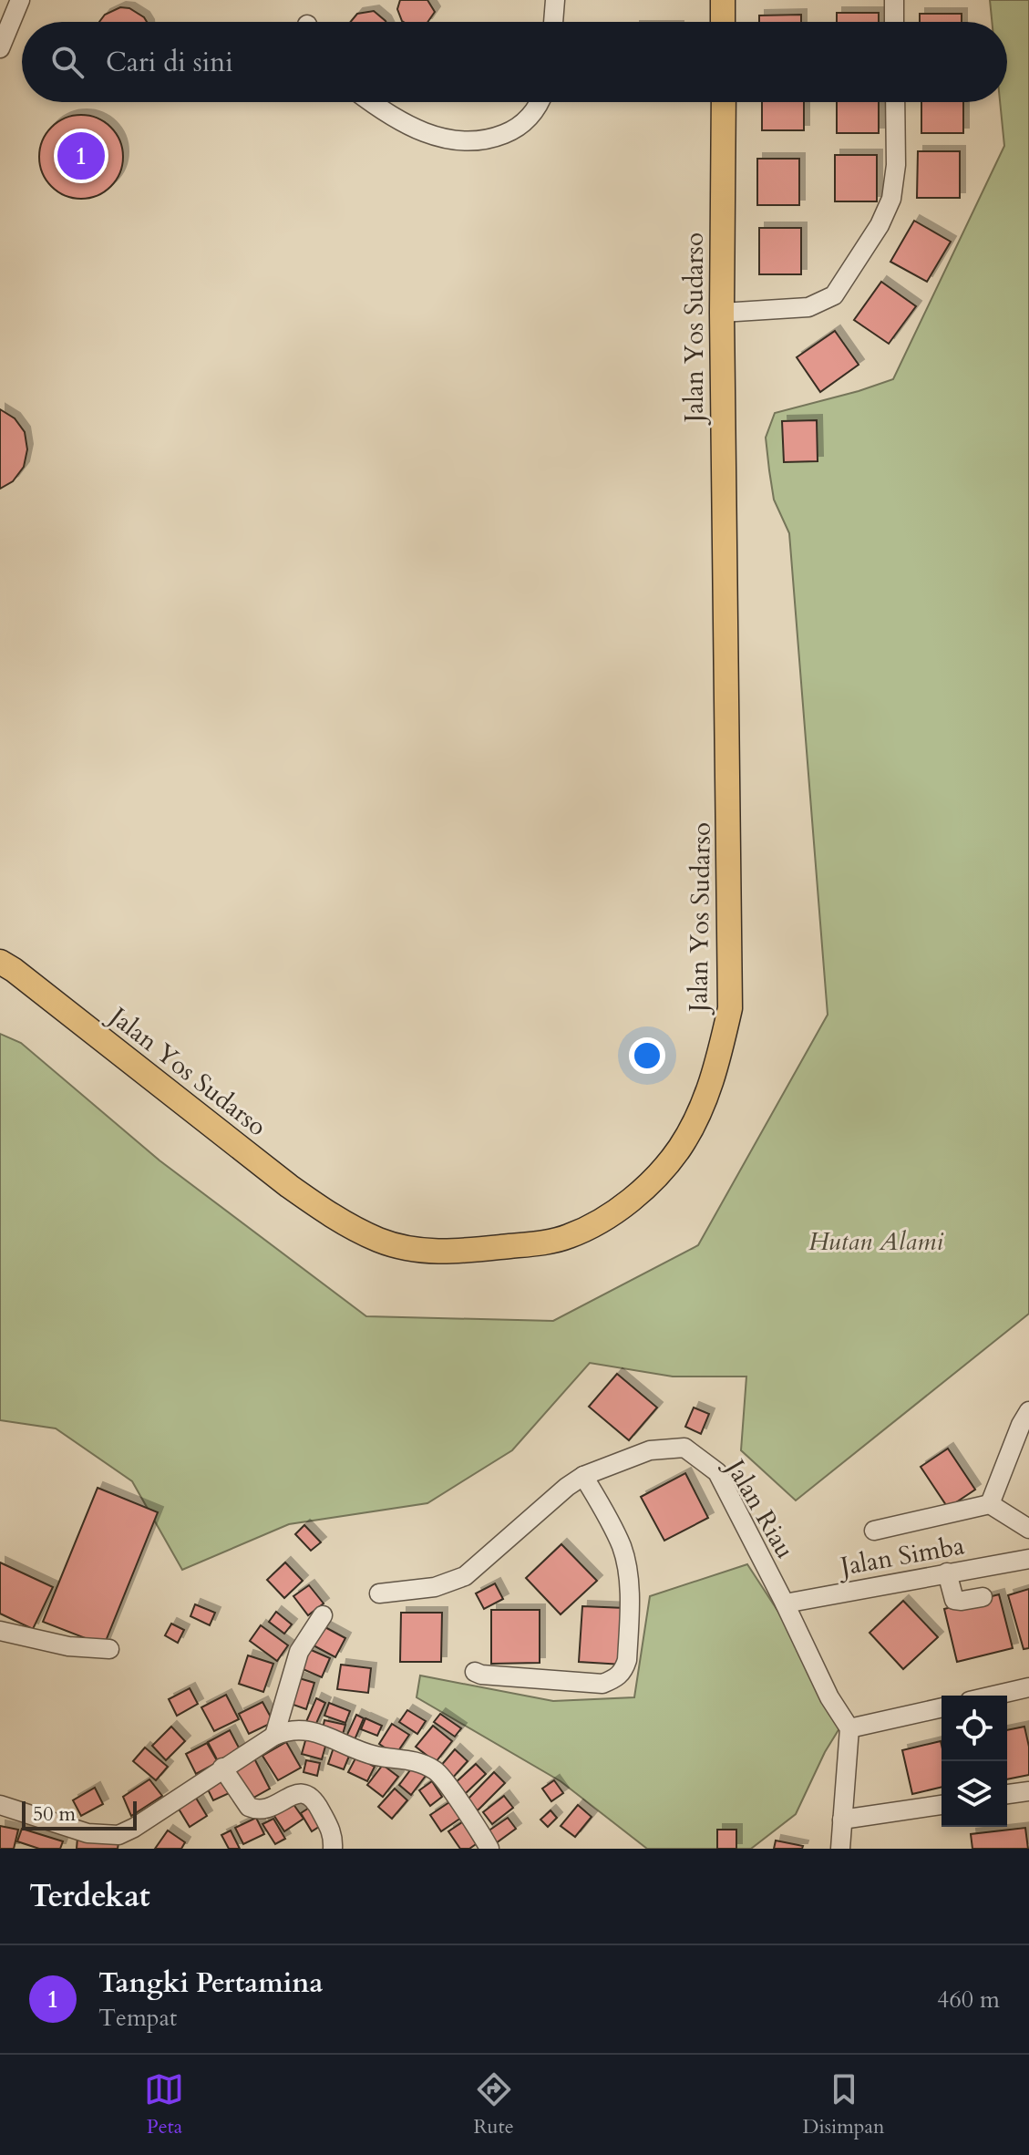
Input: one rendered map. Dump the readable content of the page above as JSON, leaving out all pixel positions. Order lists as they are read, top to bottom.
{
  "streets": {
    "main road": ["Jalan Yos Sudarso"],
    "street": ["Jalan Riau", "Jalan Simba"]
  },
  "crossings": [
    ["Jalan Riau", "Jalan Simba"]
  ],
  "parks": ["Hutan Alami"],
  "scale_bar": "50 m",
  "page": {
    "search": "Cari di sini",
    "pins": "1",
    "scale": "50 m",
    "heading": "Terdekat",
    "list": [
      {
        "mark": "1",
        "name": "Tangki Pertamina",
        "note": "Tempat",
        "value": "460 m"
      }
    ],
    "nav": ["Peta", "Rute", "Disimpan"]
  }
}
